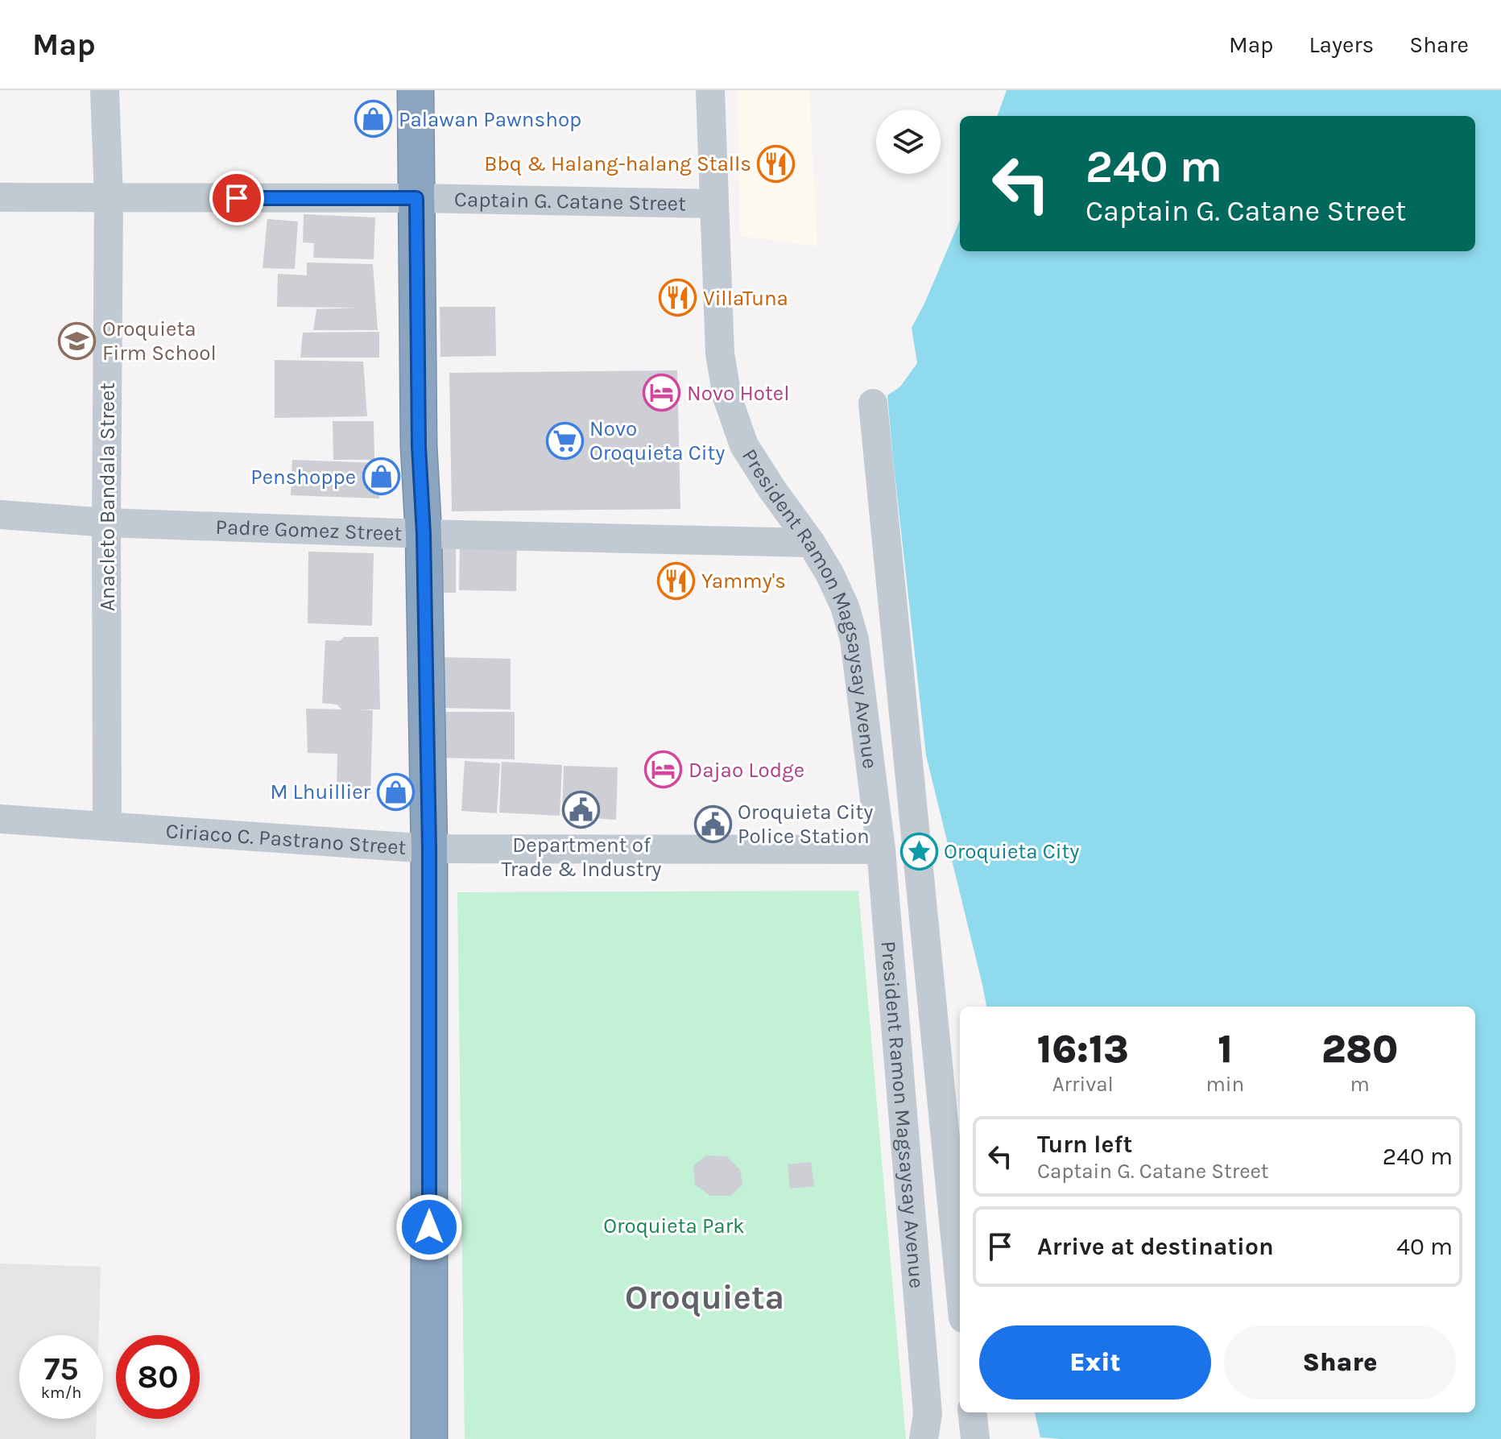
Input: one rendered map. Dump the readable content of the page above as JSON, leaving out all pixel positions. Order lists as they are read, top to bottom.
{
  "streets": {
    "street": [
      "Captain G. Catane Street",
      "Anacleto Bandala Street",
      "Padre Gomez Street",
      "President Ramon Magsaysay Avenue",
      "Ciriaco C. Pastrano Street"
    ]
  },
  "crossings": [
    ["Captain G. Catane Street", "Anacleto Bandala Street"],
    ["Captain G. Catane Street", "President Ramon Magsaysay Avenue"],
    ["Anacleto Bandala Street", "Padre Gomez Street"],
    ["Anacleto Bandala Street", "Ciriaco C. Pastrano Street"],
    ["Padre Gomez Street", "President Ramon Magsaysay Avenue"],
    ["President Ramon Magsaysay Avenue", "Ciriaco C. Pastrano Street"]
  ],
  "districts": ["Oroquieta"],
  "parks": ["Oroquieta Park"],
  "places": {
    "shop": ["Palawan Pawnshop", "Penshoppe", "M Lhuillier"],
    "restaurant": ["Bbq & Halang-halang Stalls", "VillaTuna", "Yammy's"],
    "school or university": ["Oroquieta Firm School"],
    "hotel": ["Novo Hotel", "Dajao Lodge"],
    "supermarket": ["Novo Oroquieta City"],
    "public building": ["Department of Trade & Industry", "Oroquieta City Police Station"],
    "place": ["Oroquieta City"]
  },
  "page": {
    "header": "Map",
    "nav": ["Map", "Layers", "Share"],
    "turn": ["240 m", "Captain G. Catane Street"],
    "eta": [
      "16:13",
      "Arrival",
      "1",
      "min",
      "280",
      "m"
    ],
    "list": [
      {
        "name": "Turn left",
        "note": "Captain G. Catane Street",
        "value": "240 m"
      },
      {
        "name": "Arrive at destination",
        "value": "40 m"
      }
    ],
    "buttons": ["Exit", "Share"],
    "speed": "75 km/h",
    "limit": "80"
  }
}
